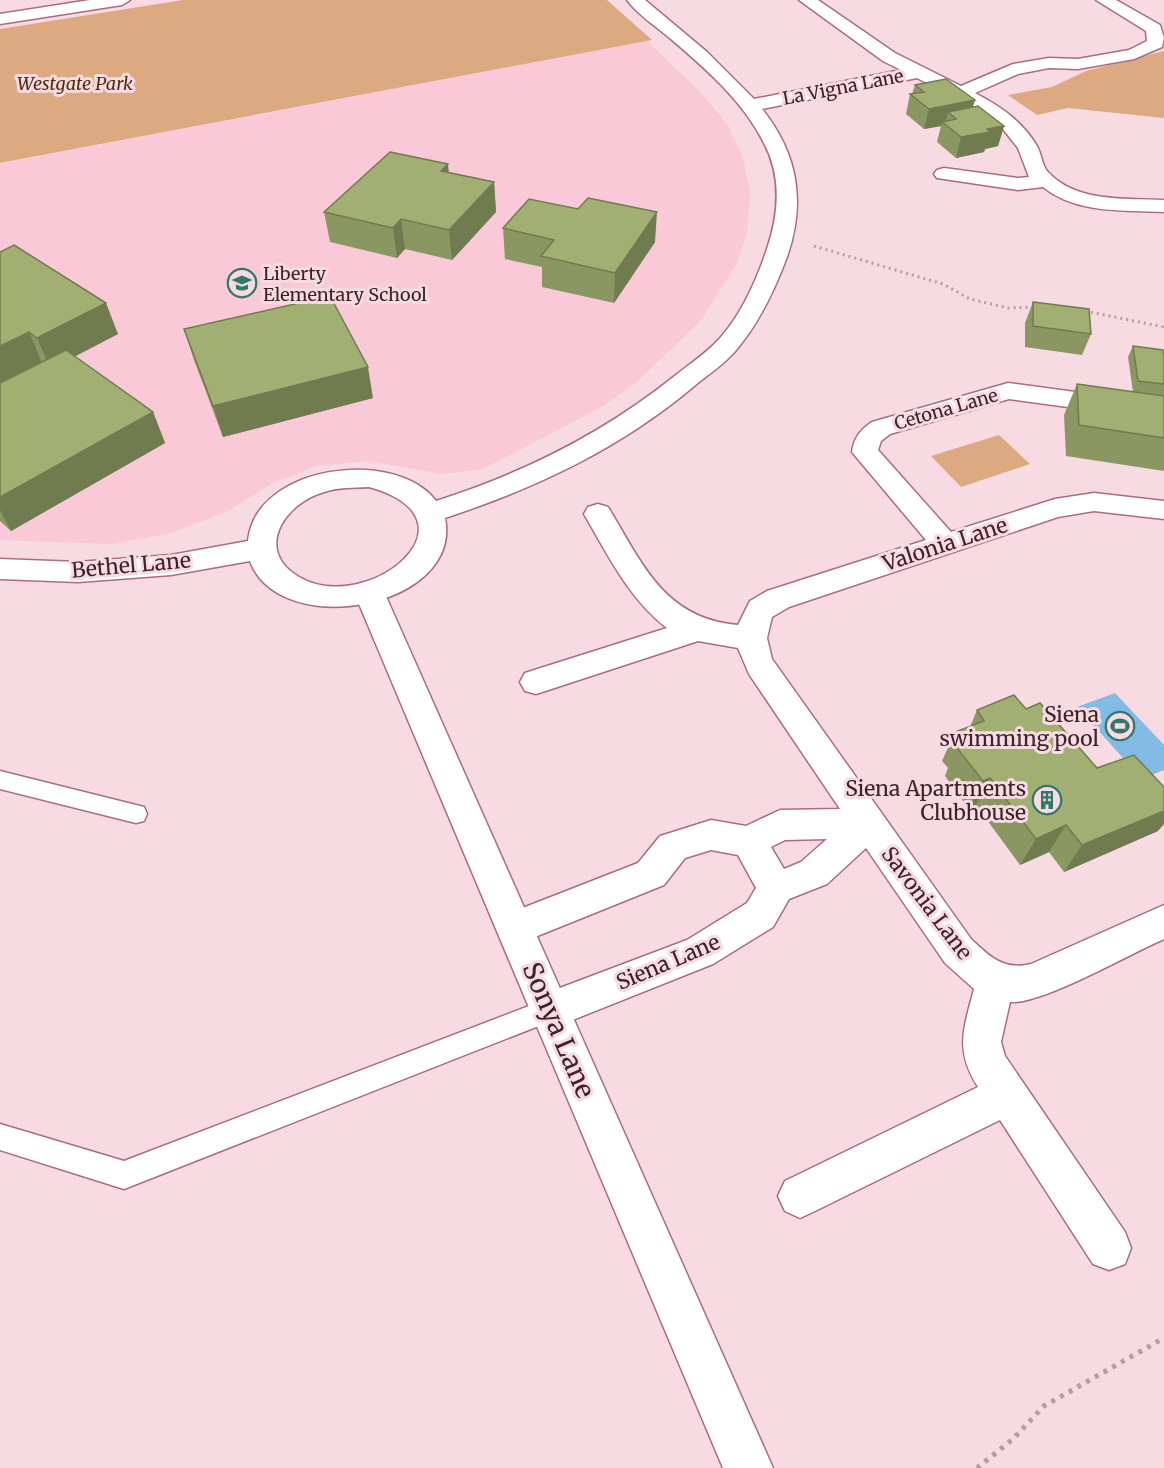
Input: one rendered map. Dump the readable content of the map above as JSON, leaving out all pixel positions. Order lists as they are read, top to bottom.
{
  "streets": {
    "street": [
      "La Vigna Lane",
      "Cetona Lane",
      "Valonia Lane",
      "Bethel Lane",
      "Savonia Lane",
      "Siena Lane",
      "Sonya Lane"
    ]
  },
  "crossings": [
    ["Cetona Lane", "Valonia Lane"],
    ["Valonia Lane", "Savonia Lane"],
    ["Bethel Lane", "Sonya Lane"],
    ["Siena Lane", "Sonya Lane"]
  ],
  "parks": ["Westgate Park"],
  "places": {
    "school or university": ["Liberty Elementary School"],
    "sports": ["Siena swimming pool"],
    "building": ["Siena Apartments Clubhouse"]
  }
}
